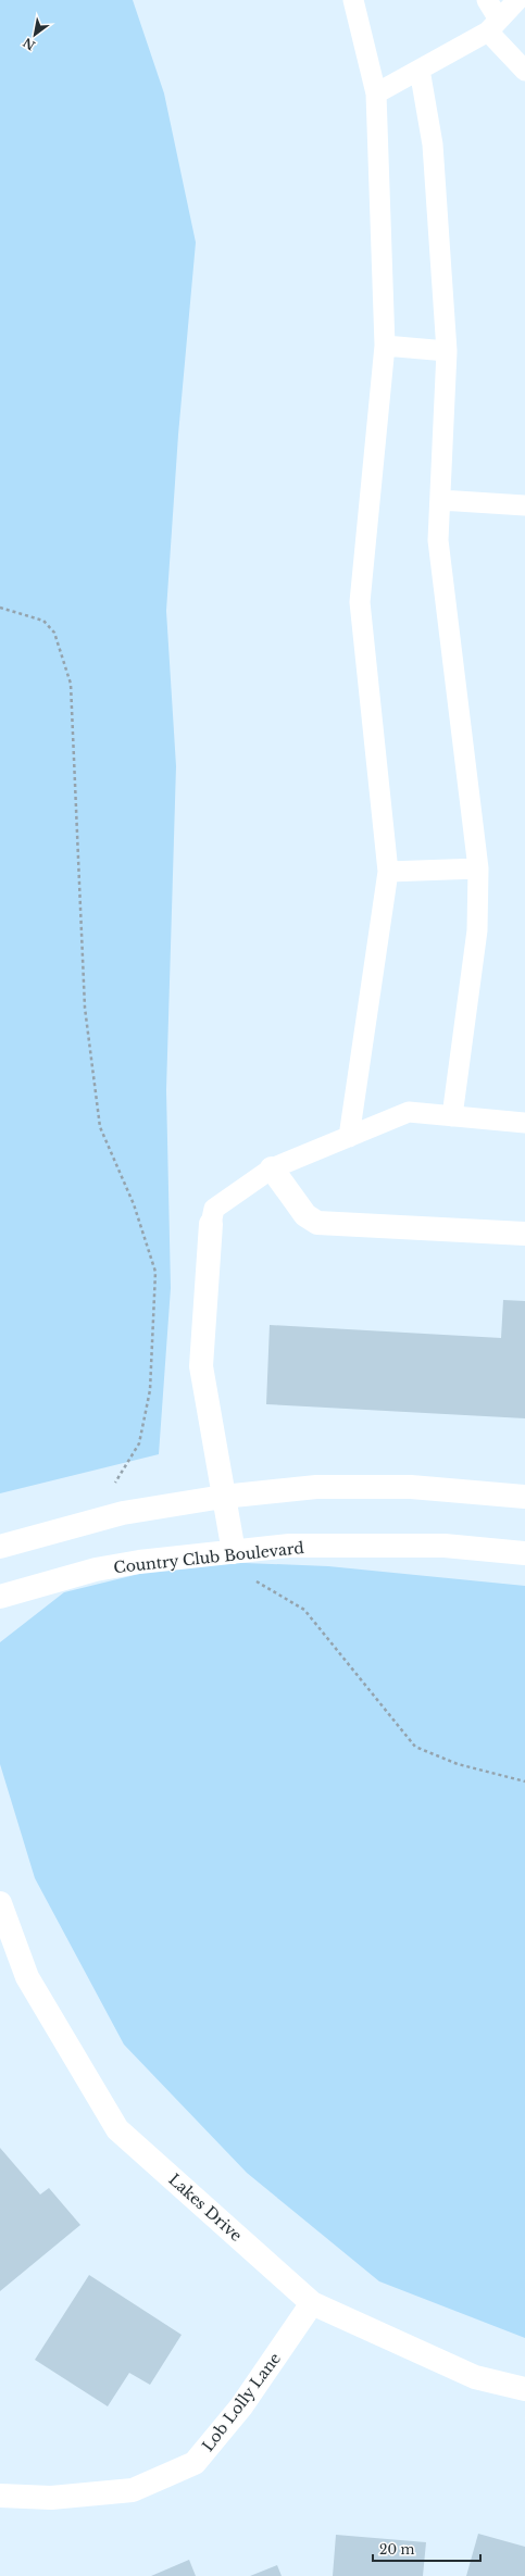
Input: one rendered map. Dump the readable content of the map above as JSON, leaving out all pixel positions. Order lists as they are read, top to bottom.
{
  "streets": {
    "street": ["Country Club Boulevard", "Lakes Drive", "Lob Lolly Lane"]
  },
  "crossings": [
    ["Lakes Drive", "Lob Lolly Lane"]
  ],
  "scale_bar": "20 m",
  "north": "bottom left"
}
